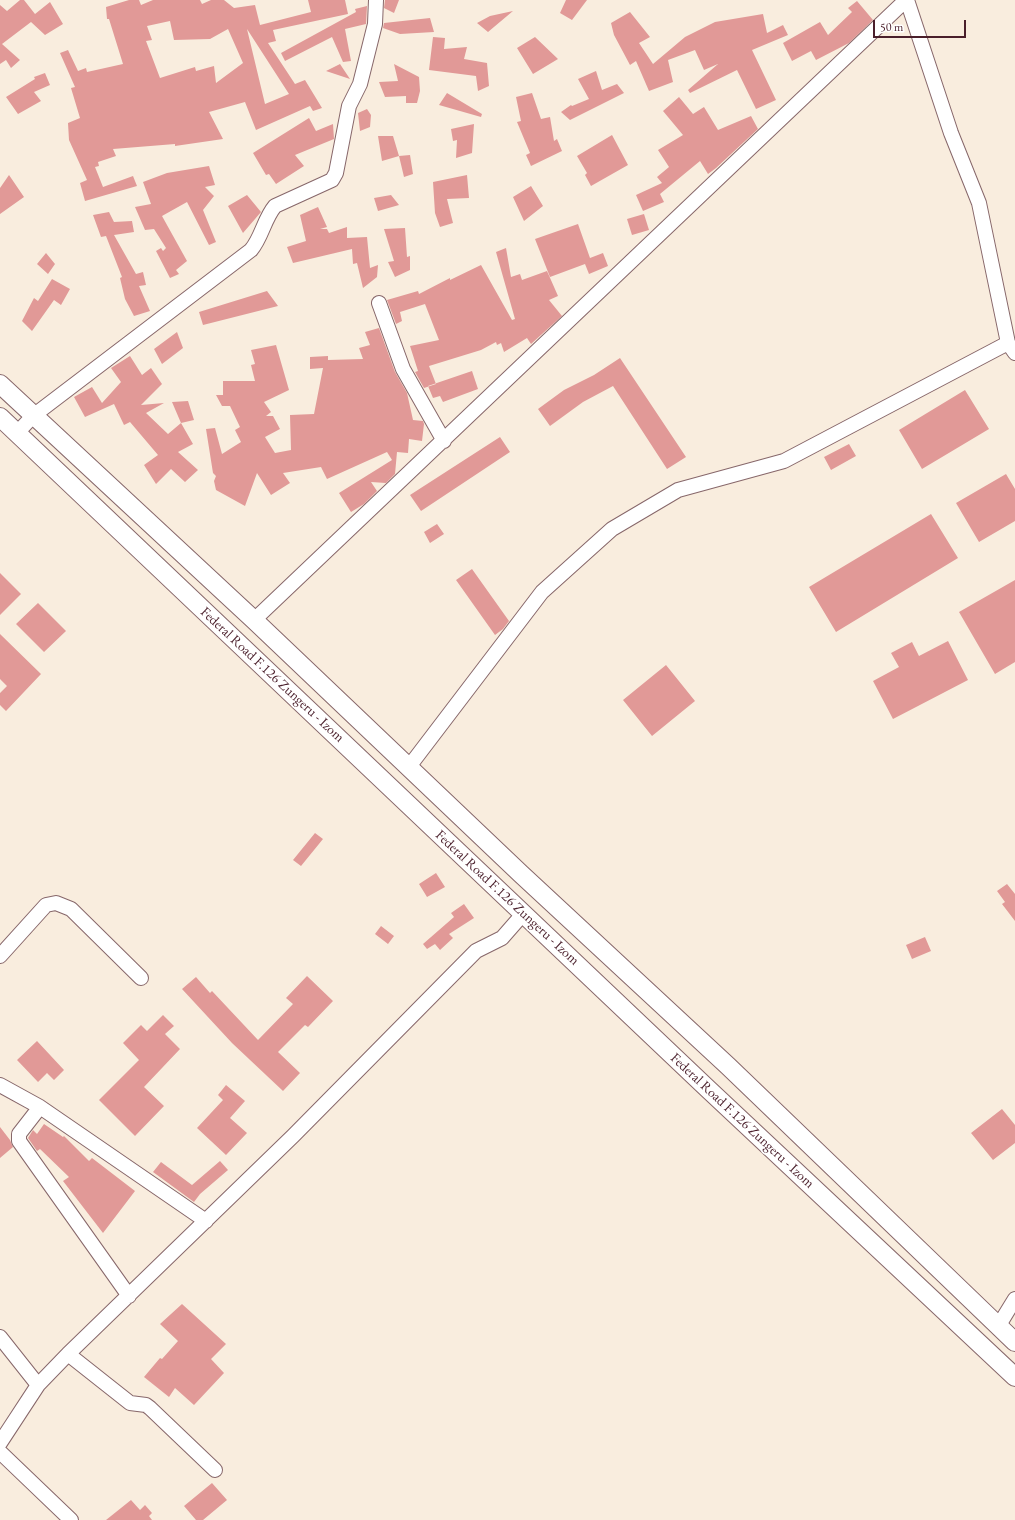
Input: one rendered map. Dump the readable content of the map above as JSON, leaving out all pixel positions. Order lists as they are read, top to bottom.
{
  "streets": {
    "main road": ["Federal Road F.126 Zungeru - Izom"]
  },
  "scale_bar": "50 m"
}
